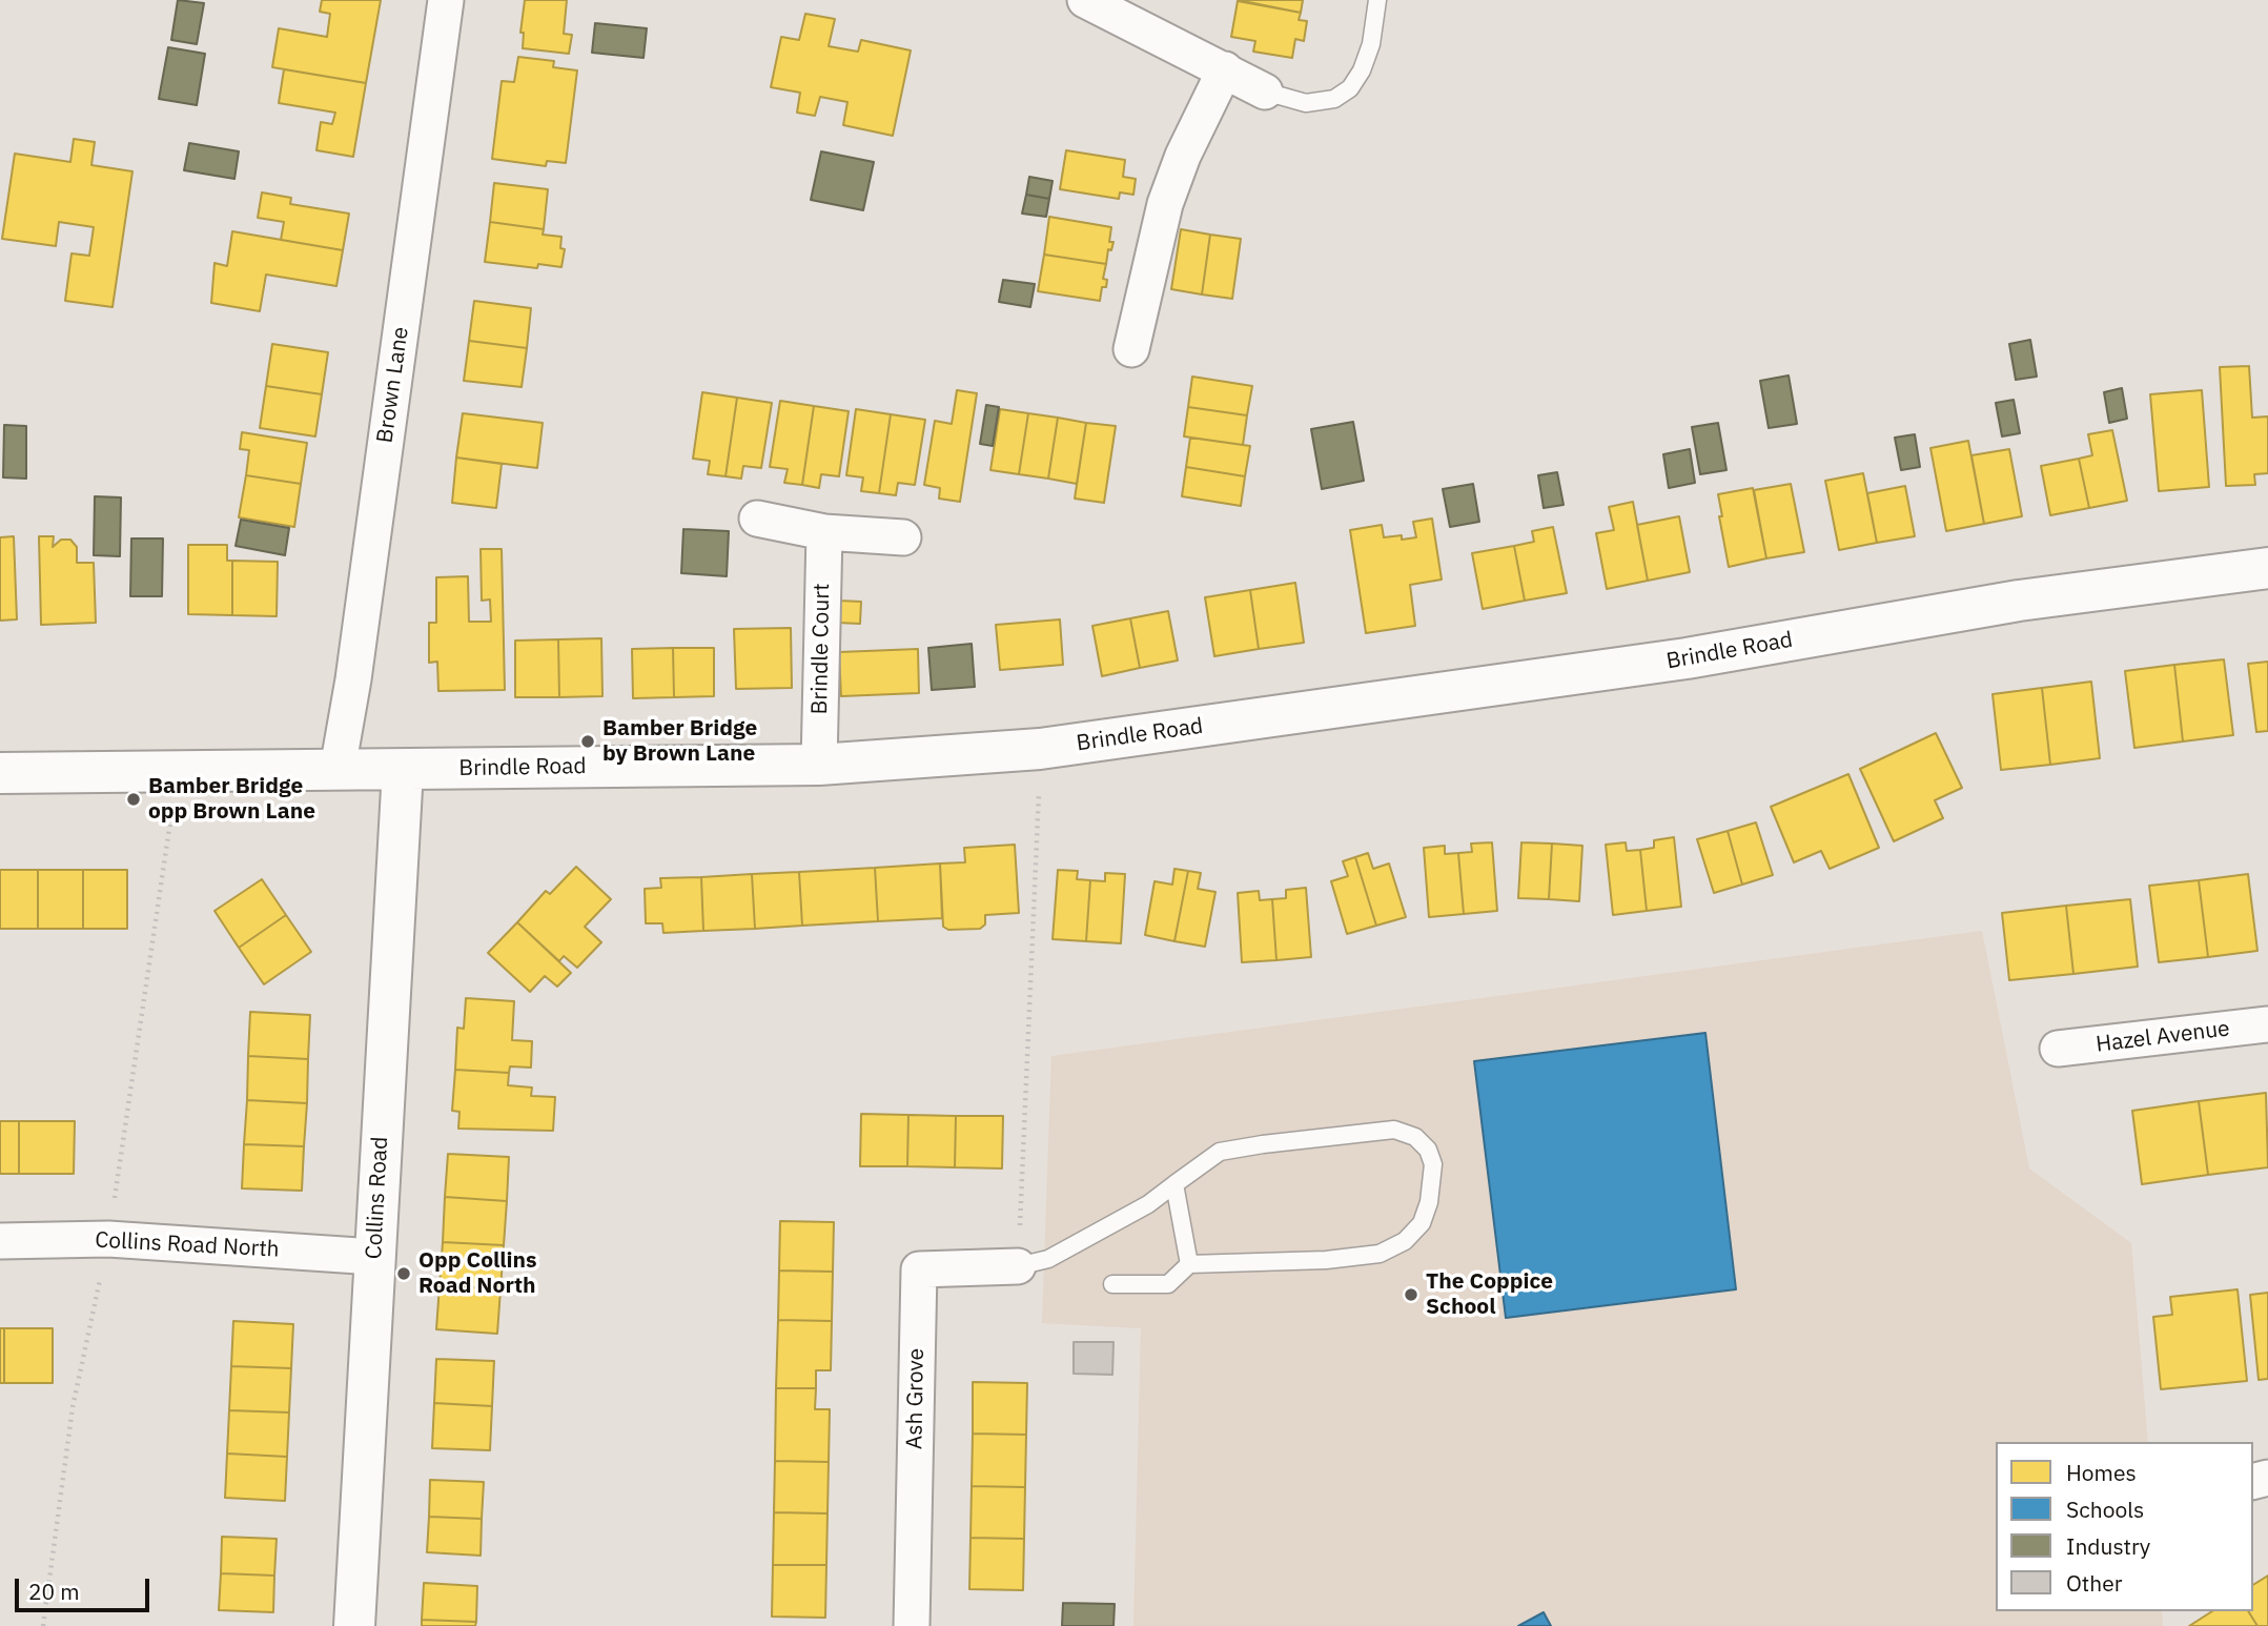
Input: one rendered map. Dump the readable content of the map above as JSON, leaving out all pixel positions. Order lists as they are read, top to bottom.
{
  "streets": {
    "street": [
      "Brown Lane",
      "Brindle Court",
      "Brindle Road",
      "Hazel Avenue",
      "Collins Road",
      "Collins Road North",
      "Ash Grove"
    ]
  },
  "crossings": [
    ["Brown Lane", "Brindle Road"],
    ["Brindle Court", "Brindle Road"],
    ["Brindle Road", "Collins Road"],
    ["Collins Road", "Collins Road North"]
  ],
  "places": [
    "Bamber Bridge by Brown Lane",
    "Bamber Bridge opp Brown Lane",
    "Opp Collins Road North",
    "The Coppice School"
  ],
  "legend": [
    "Homes",
    "Schools",
    "Industry",
    "Other"
  ],
  "scale_bar": "20 m"
}
